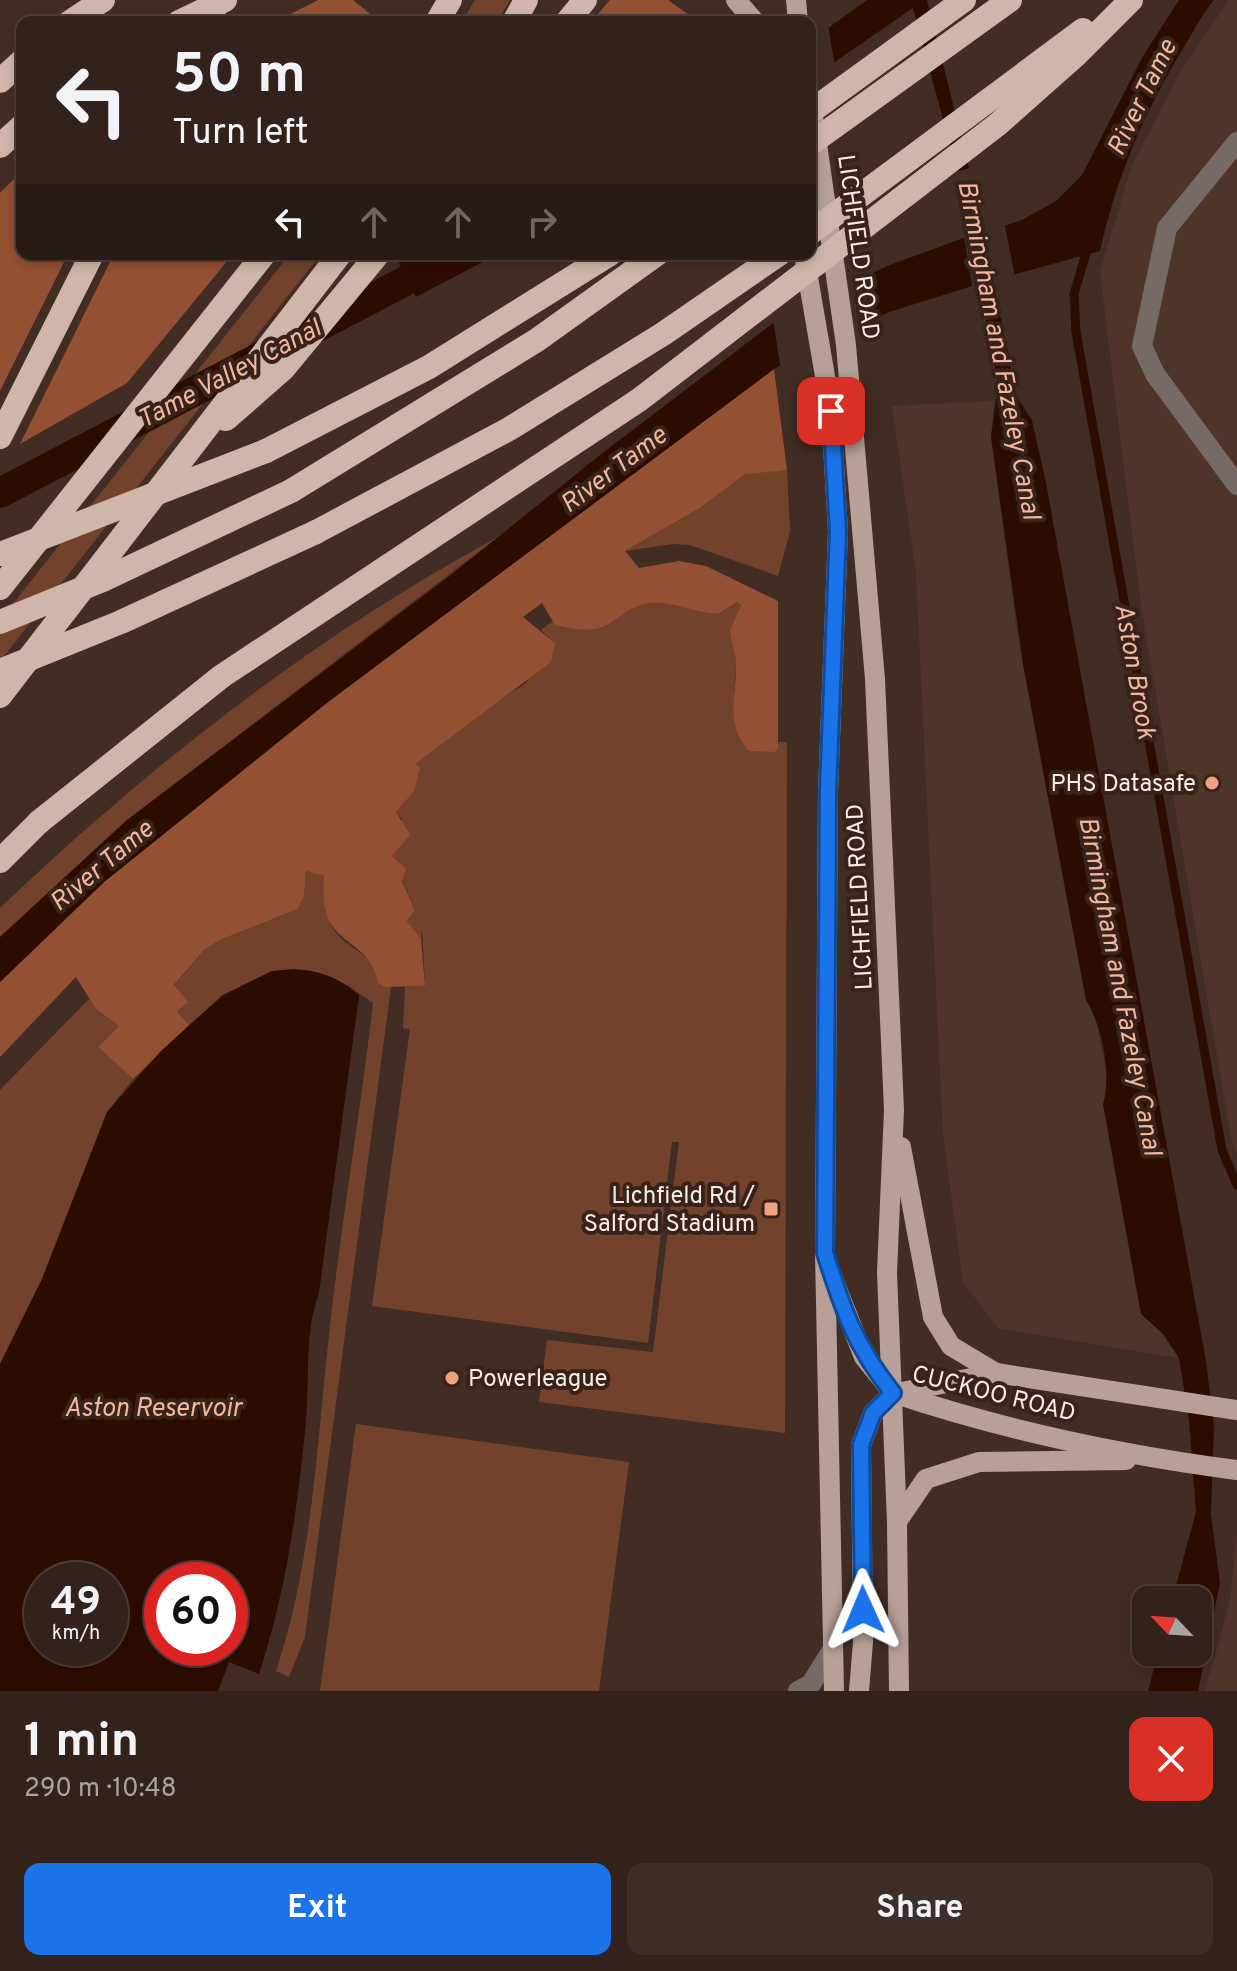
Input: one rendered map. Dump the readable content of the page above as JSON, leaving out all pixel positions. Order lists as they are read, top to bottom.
{
  "streets": {
    "main road": ["LICHFIELD ROAD", "CUCKOO ROAD"]
  },
  "crossings": [
    ["LICHFIELD ROAD", "CUCKOO ROAD"]
  ],
  "water": [
    "River Tame",
    "Birmingham and Fazeley Canal",
    "Tame Valley Canal",
    "Aston Brook",
    "Aston Reservoir"
  ],
  "places": {
    "other": ["PHS Datasafe", "Powerleague"],
    "transit": ["Lichfield Rd / Salford Stadium"]
  },
  "north": "top left",
  "page": {
    "turn": ["50 m", "Turn left"],
    "speed": "49 km/h",
    "limit": "60",
    "heading": ["1 min", "290 m · 10:48"],
    "buttons": ["Exit", "Share"]
  }
}
